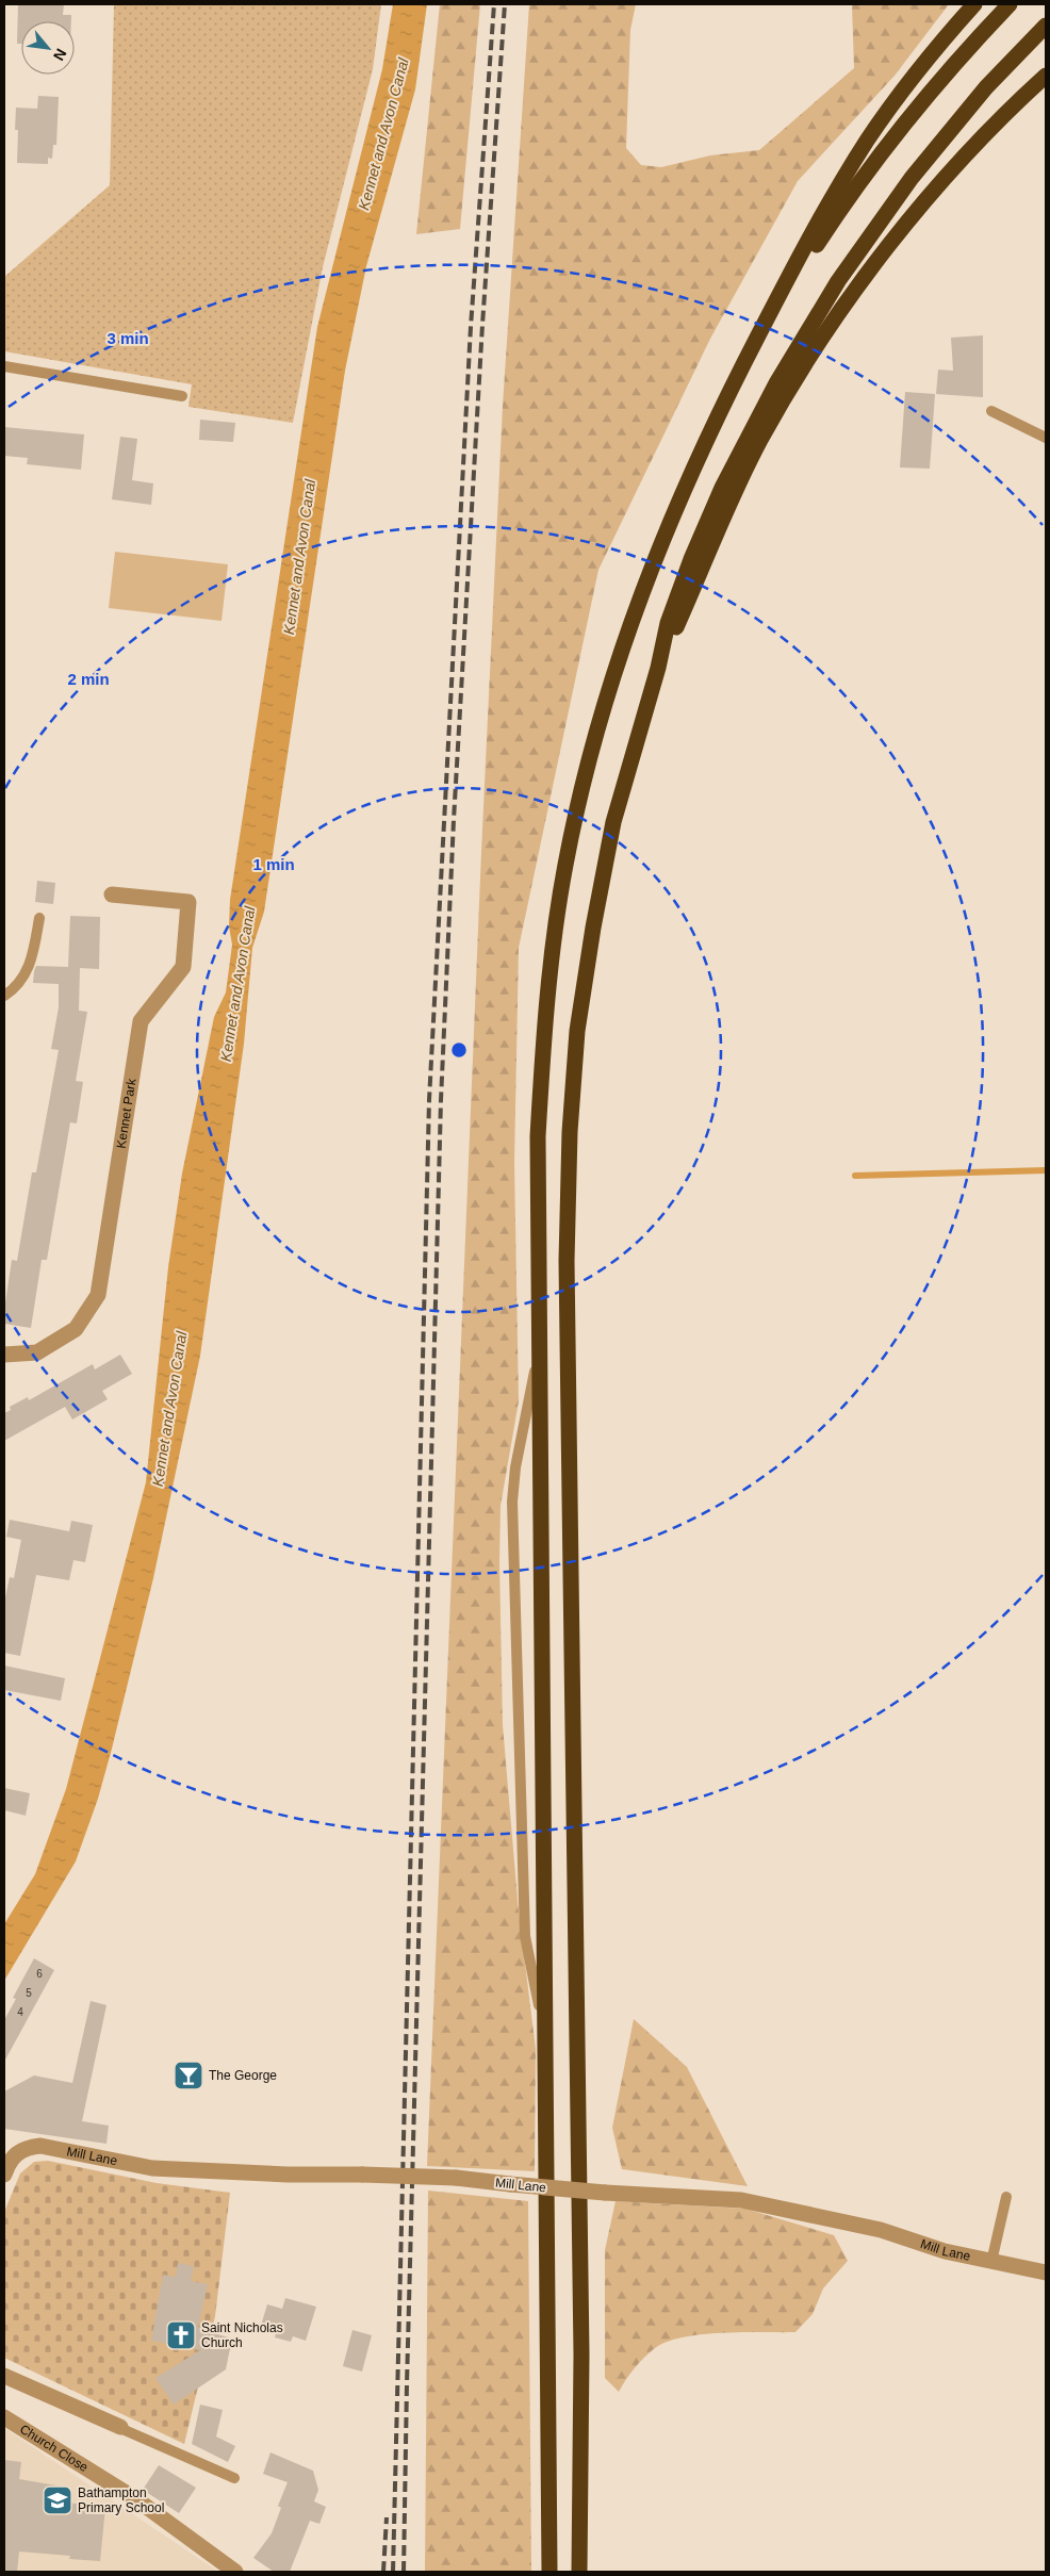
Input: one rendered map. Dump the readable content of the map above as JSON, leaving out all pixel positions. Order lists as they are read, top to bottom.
{
  "streets": {
    "street": ["Kennet Park", "Mill Lane", "Church Close"]
  },
  "water": ["Kennet and Avon Canal"],
  "places": {
    "bar": ["The George"],
    "church": ["Saint Nicholas Church"],
    "school or university": ["Bathampton Primary School"]
  },
  "house_numbers": ["6", "5", "4"],
  "north": "bottom right",
  "rings": ["3 min", "2 min", "1 min"]
}
